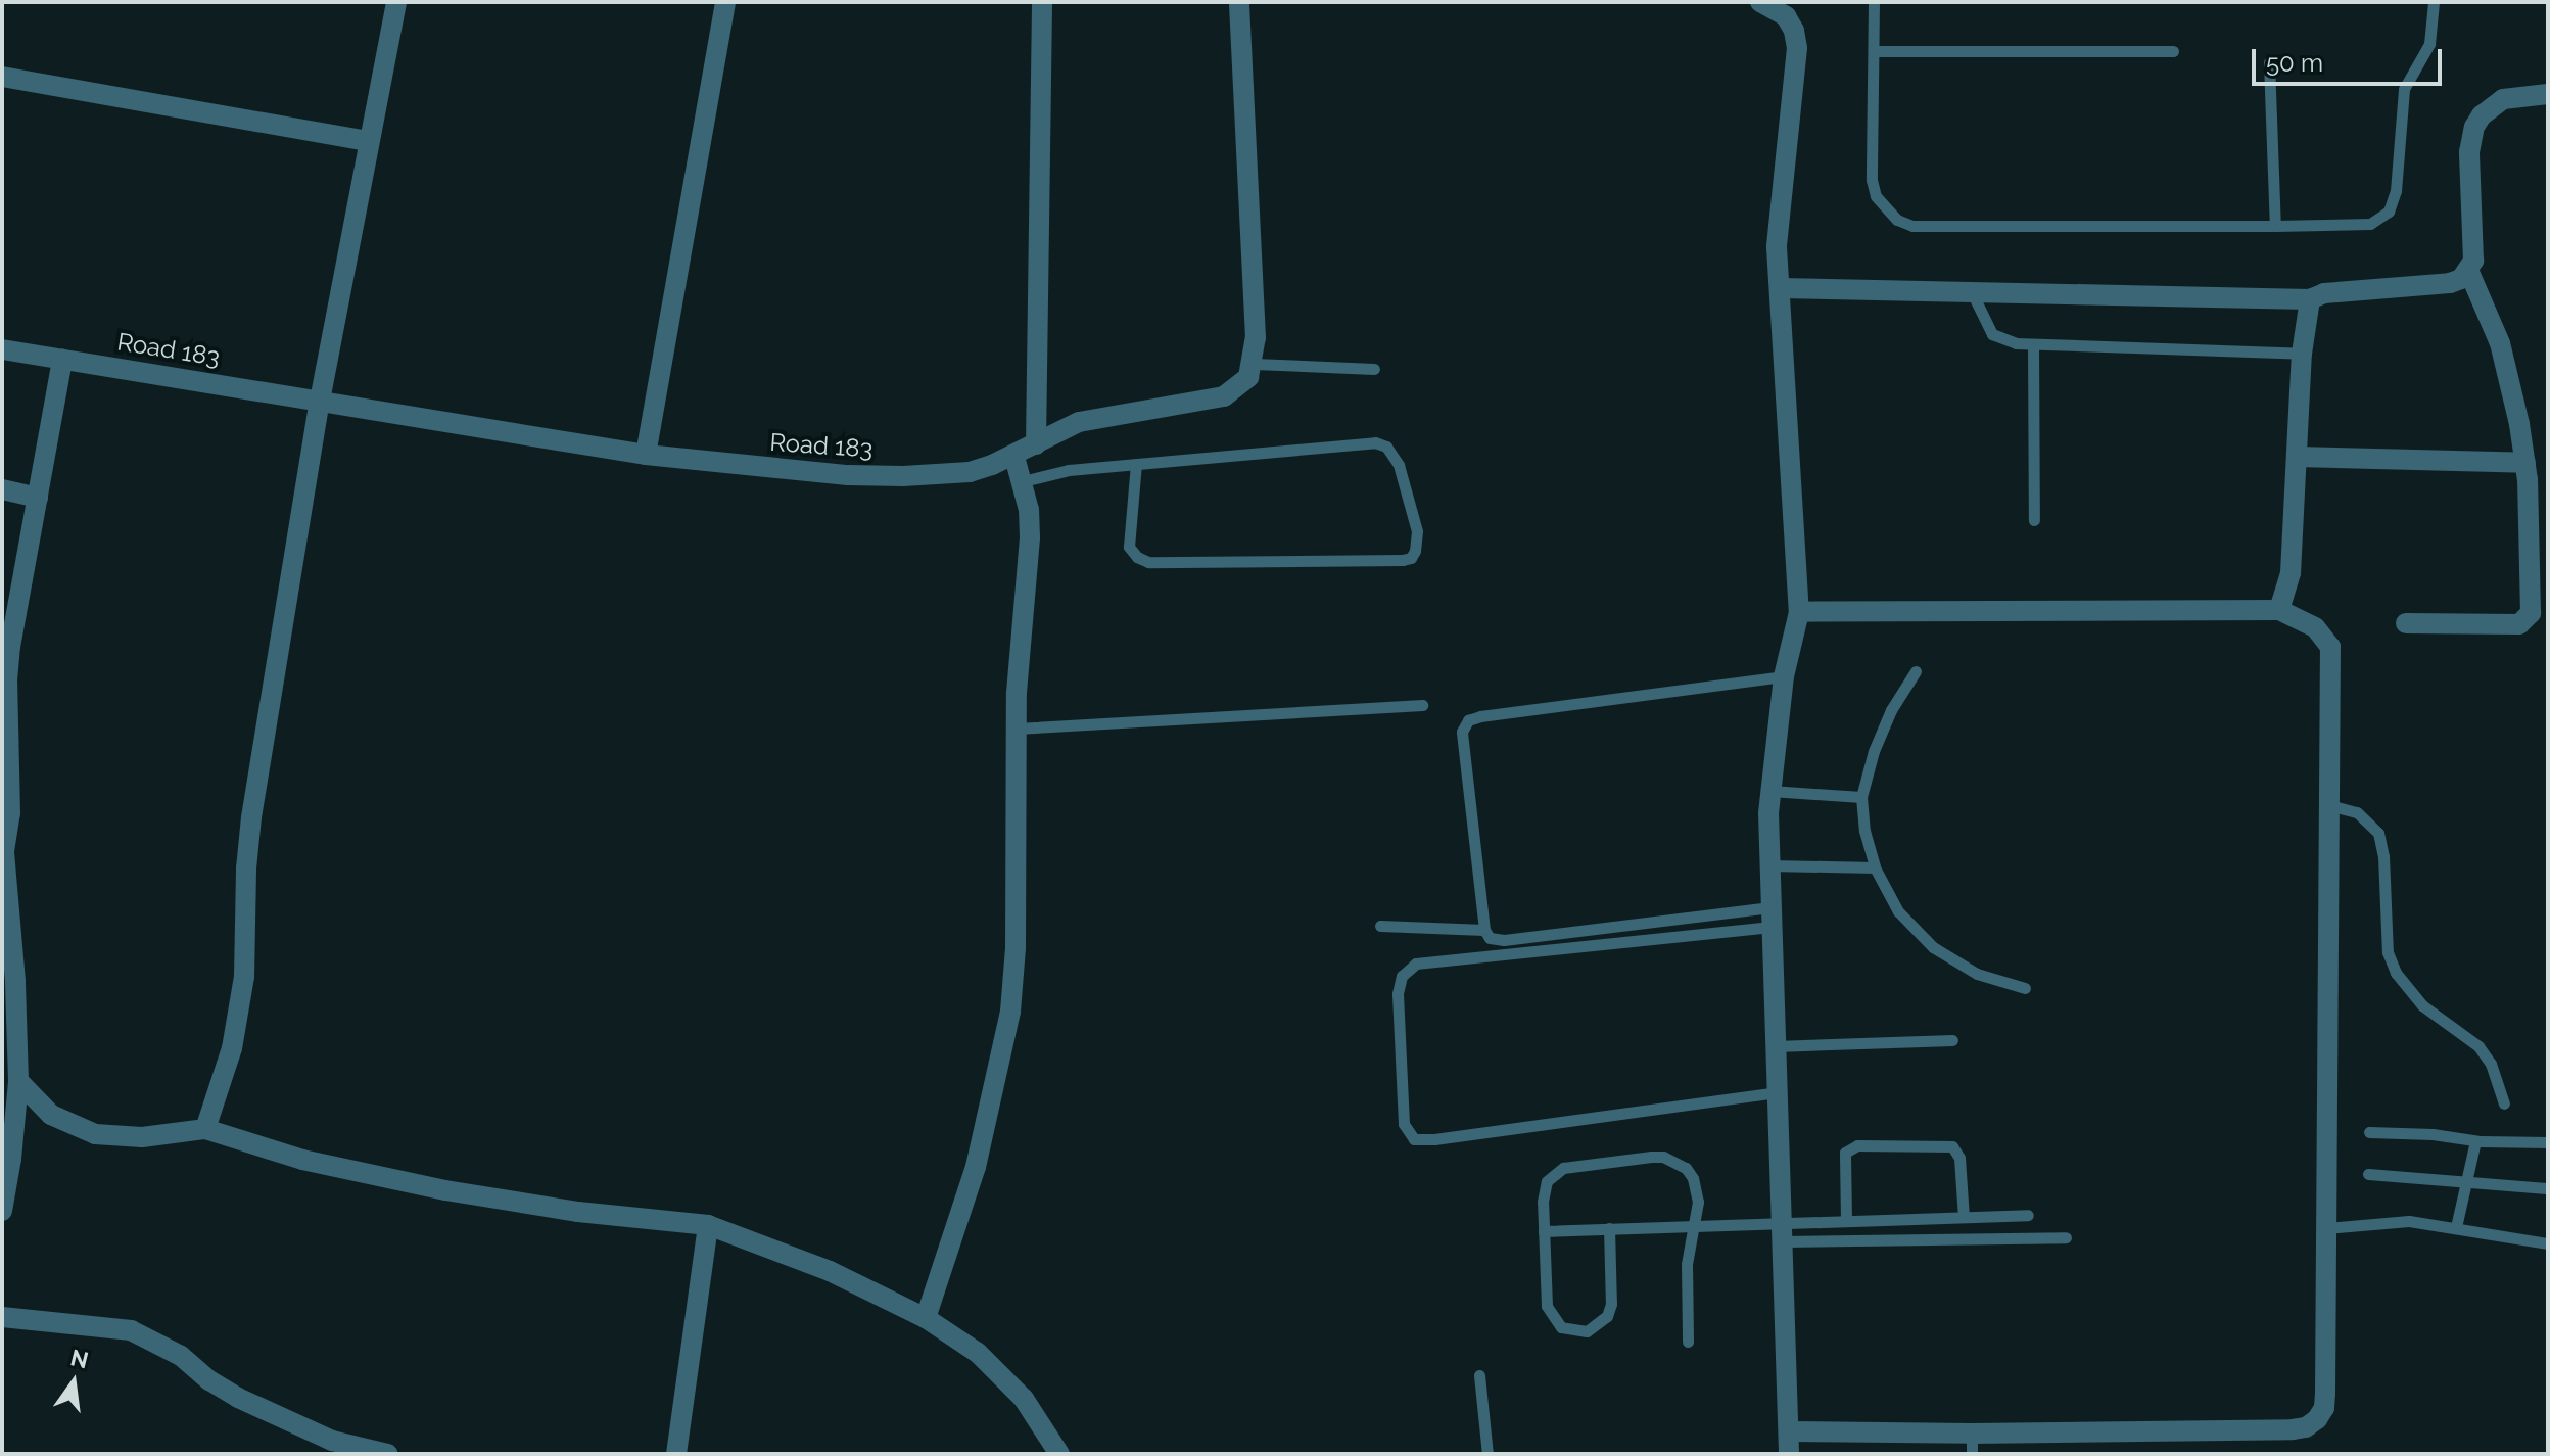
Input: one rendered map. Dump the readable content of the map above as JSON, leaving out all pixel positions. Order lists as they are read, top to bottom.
{
  "streets": {
    "street": ["Road 183"]
  },
  "scale_bar": "50 m",
  "north": "top"
}
